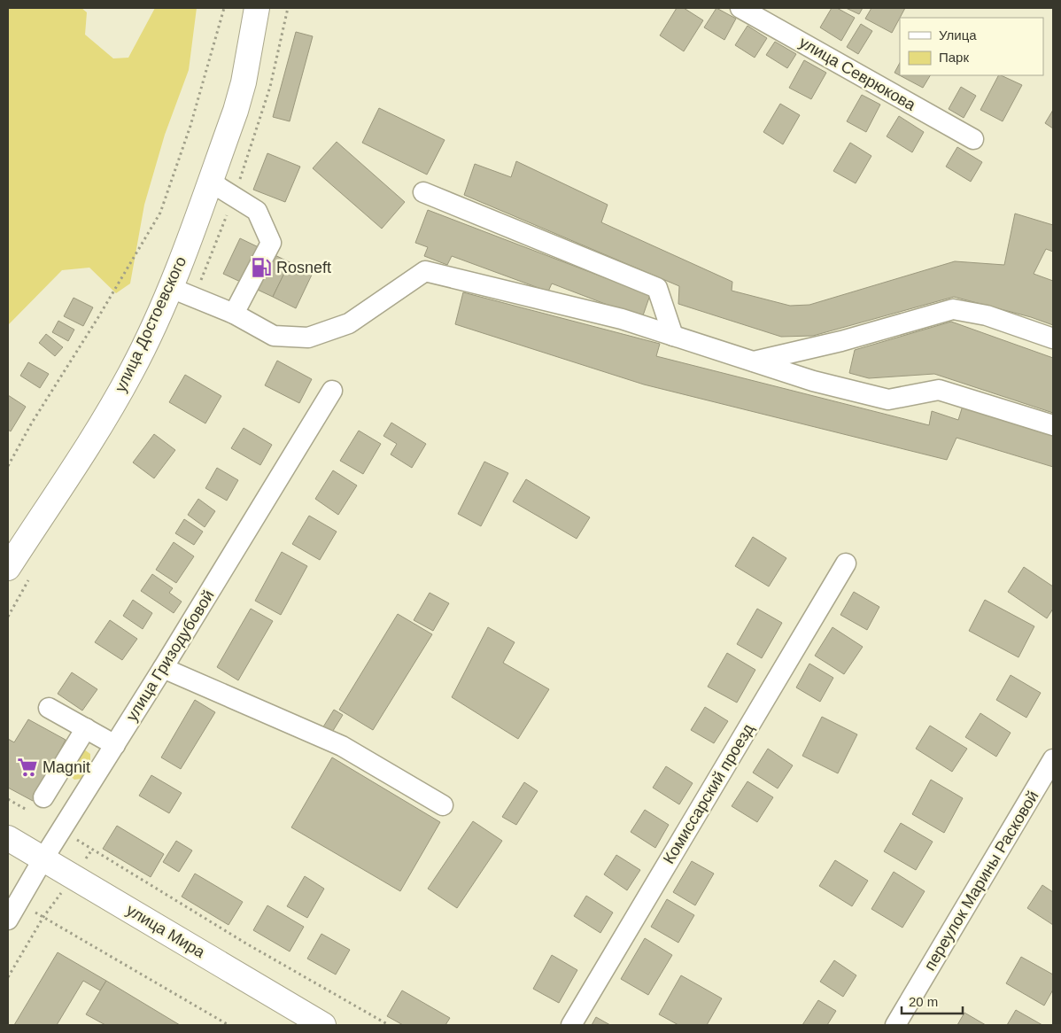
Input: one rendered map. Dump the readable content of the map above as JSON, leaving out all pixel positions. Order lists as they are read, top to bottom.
{
  "streets": {
    "main road": ["улица Достоевского", "улица Мира"],
    "street": [
      "улица Севрюкова",
      "улица Гризодубовой",
      "Комиссарский проезд",
      "переулок Марины Расковой"
    ]
  },
  "crossings": [
    ["улица Гризодубовой", "улица Мира"]
  ],
  "places": {
    "fuel station": ["Rosneft"],
    "supermarket": ["Magnit"]
  },
  "legend": ["Улица", "Парк"],
  "scale_bar": "20 m"
}
